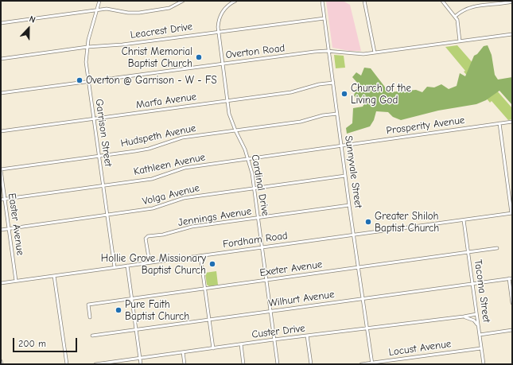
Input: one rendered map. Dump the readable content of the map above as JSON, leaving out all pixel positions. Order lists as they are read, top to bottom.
{
  "streets": {
    "street": [
      "Leacrest Drive",
      "Overton Road",
      "Marfa Avenue",
      "Prosperity Avenue",
      "Garrison Street",
      "Hudspeth Avenue",
      "Kathleen Avenue",
      "Sunnyvale Street",
      "Cardinal Drive",
      "Volga Avenue",
      "Jennings Avenue",
      "Easter Avenue",
      "Fordham Road",
      "Exeter Avenue",
      "Tacoma Street",
      "Wilhurt Avenue",
      "Custer Drive",
      "Locust Avenue"
    ]
  },
  "crossings": [
    ["Leacrest Drive", "Garrison Street"],
    ["Leacrest Drive", "Sunnyvale Street"],
    ["Leacrest Drive", "Cardinal Drive"],
    ["Overton Road", "Garrison Street"],
    ["Overton Road", "Sunnyvale Street"],
    ["Overton Road", "Cardinal Drive"],
    ["Marfa Avenue", "Garrison Street"],
    ["Marfa Avenue", "Sunnyvale Street"],
    ["Marfa Avenue", "Cardinal Drive"],
    ["Prosperity Avenue", "Kathleen Avenue"],
    ["Prosperity Avenue", "Sunnyvale Street"],
    ["Garrison Street", "Hudspeth Avenue"],
    ["Garrison Street", "Kathleen Avenue"],
    ["Garrison Street", "Volga Avenue"],
    ["Garrison Street", "Fordham Road"],
    ["Hudspeth Avenue", "Sunnyvale Street"],
    ["Hudspeth Avenue", "Cardinal Drive"],
    ["Hudspeth Avenue", "Easter Avenue"],
    ["Kathleen Avenue", "Sunnyvale Street"],
    ["Kathleen Avenue", "Cardinal Drive"],
    ["Kathleen Avenue", "Easter Avenue"],
    ["Sunnyvale Street", "Volga Avenue"],
    ["Sunnyvale Street", "Jennings Avenue"],
    ["Sunnyvale Street", "Fordham Road"],
    ["Sunnyvale Street", "Exeter Avenue"],
    ["Sunnyvale Street", "Wilhurt Avenue"],
    ["Sunnyvale Street", "Custer Drive"],
    ["Sunnyvale Street", "Locust Avenue"],
    ["Cardinal Drive", "Volga Avenue"],
    ["Cardinal Drive", "Jennings Avenue"],
    ["Cardinal Drive", "Fordham Road"],
    ["Cardinal Drive", "Exeter Avenue"],
    ["Cardinal Drive", "Wilhurt Avenue"],
    ["Cardinal Drive", "Custer Drive"],
    ["Volga Avenue", "Easter Avenue"],
    ["Jennings Avenue", "Fordham Road"],
    ["Easter Avenue", "Fordham Road"],
    ["Fordham Road", "Tacoma Street"],
    ["Exeter Avenue", "Tacoma Street"],
    ["Tacoma Street", "Wilhurt Avenue"],
    ["Tacoma Street", "Custer Drive"],
    ["Tacoma Street", "Locust Avenue"]
  ],
  "places": [
    "Christ Memorial Baptist Church",
    "Overton @ Garrison - W - FS",
    "Church of the Living God",
    "Greater Shiloh Baptist Church",
    "Hollie Grove Missionary Baptist Church",
    "Pure Faith Baptist Church"
  ],
  "scale_bar": "200 m",
  "north": "top"
}
